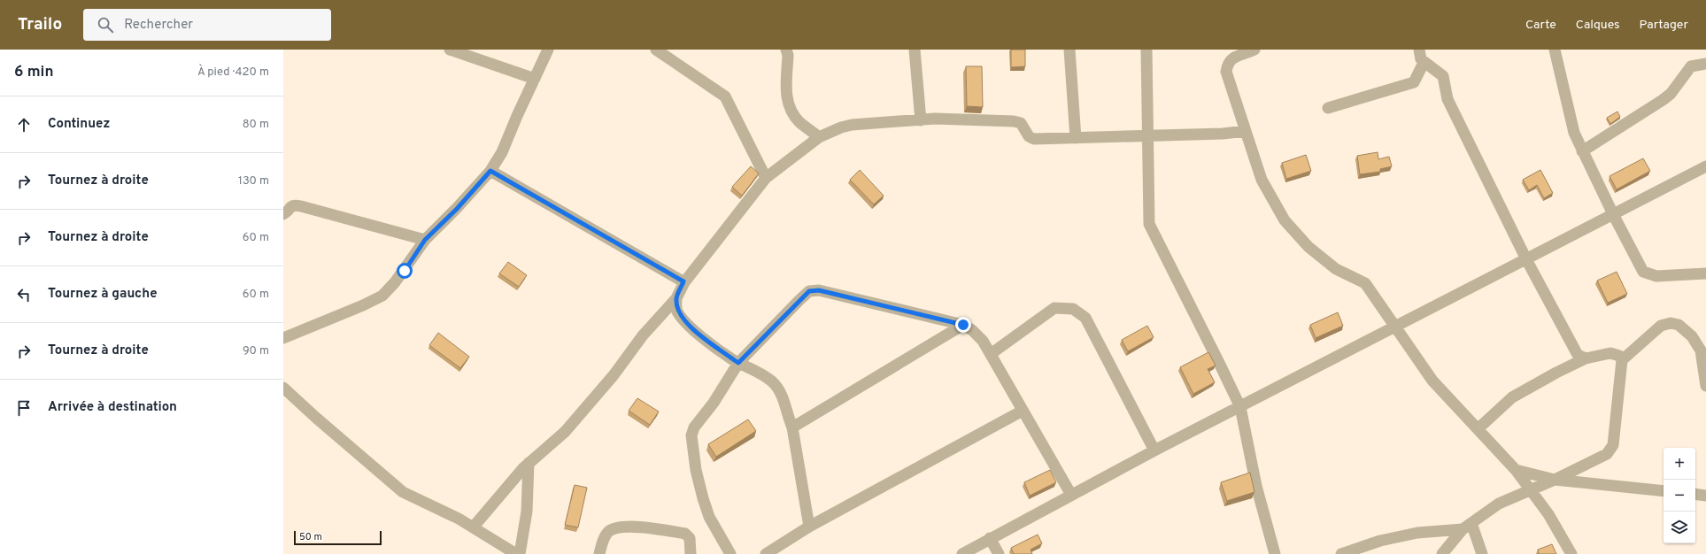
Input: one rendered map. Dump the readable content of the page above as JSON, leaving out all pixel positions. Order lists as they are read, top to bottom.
{
  "scale_bar": "50 m",
  "page": {
    "header": "Trailo",
    "search": "Rechercher",
    "nav": ["Carte", "Calques", "Partager"],
    "heading": ["6 min", "À pied · 420 m"],
    "list": [
      ["Continuez", "80 m"],
      ["Tournez à droite", "130 m"],
      ["Tournez à droite", "60 m"],
      ["Tournez à gauche", "60 m"],
      ["Tournez à droite", "90 m"],
      "Arrivée à destination"
    ],
    "map_buttons": ["+", "−"],
    "scale": "50 m"
  }
}
